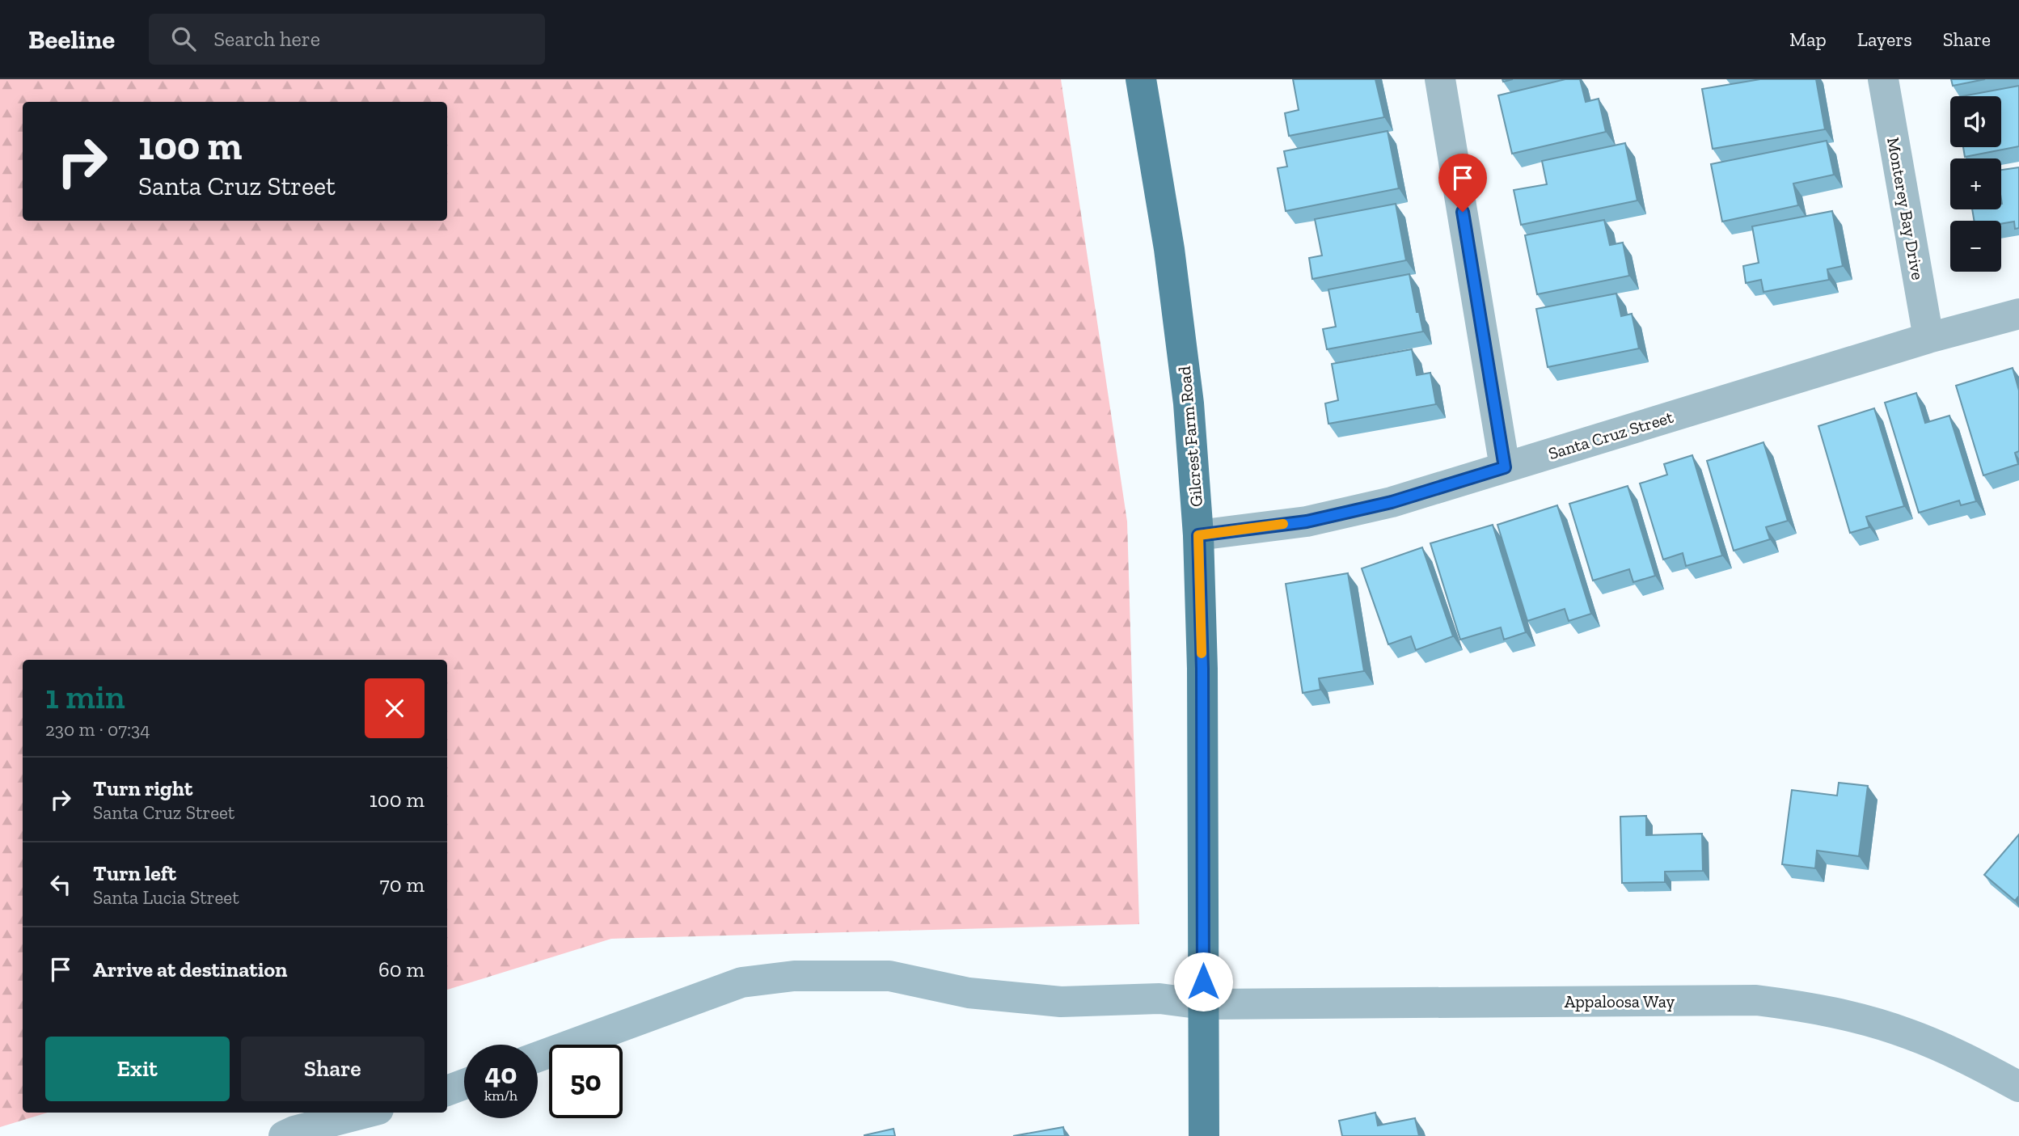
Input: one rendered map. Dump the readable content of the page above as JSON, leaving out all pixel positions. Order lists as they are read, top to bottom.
{
  "streets": {
    "main road": ["Gilcrest Farm Road"],
    "street": ["Monterey Bay Drive", "Santa Cruz Street", "Appaloosa Way"]
  },
  "crossings": [
    ["Monterey Bay Drive", "Santa Cruz Street"],
    ["Santa Cruz Street", "Gilcrest Farm Road"],
    ["Gilcrest Farm Road", "Appaloosa Way"]
  ],
  "page": {
    "header": "Beeline",
    "search": "Search here",
    "nav": ["Map", "Layers", "Share"],
    "map_buttons": ["+", "−"],
    "turn": ["100 m", "Santa Cruz Street"],
    "heading": ["1 min", "230 m · 07:34"],
    "list": [
      {
        "name": "Turn right",
        "note": "Santa Cruz Street",
        "value": "100 m"
      },
      {
        "name": "Turn left",
        "note": "Santa Lucia Street",
        "value": "70 m"
      },
      {
        "name": "Arrive at destination",
        "value": "60 m"
      }
    ],
    "buttons": ["Exit", "Share"],
    "speed": "40 km/h",
    "limit": "50"
  }
}
